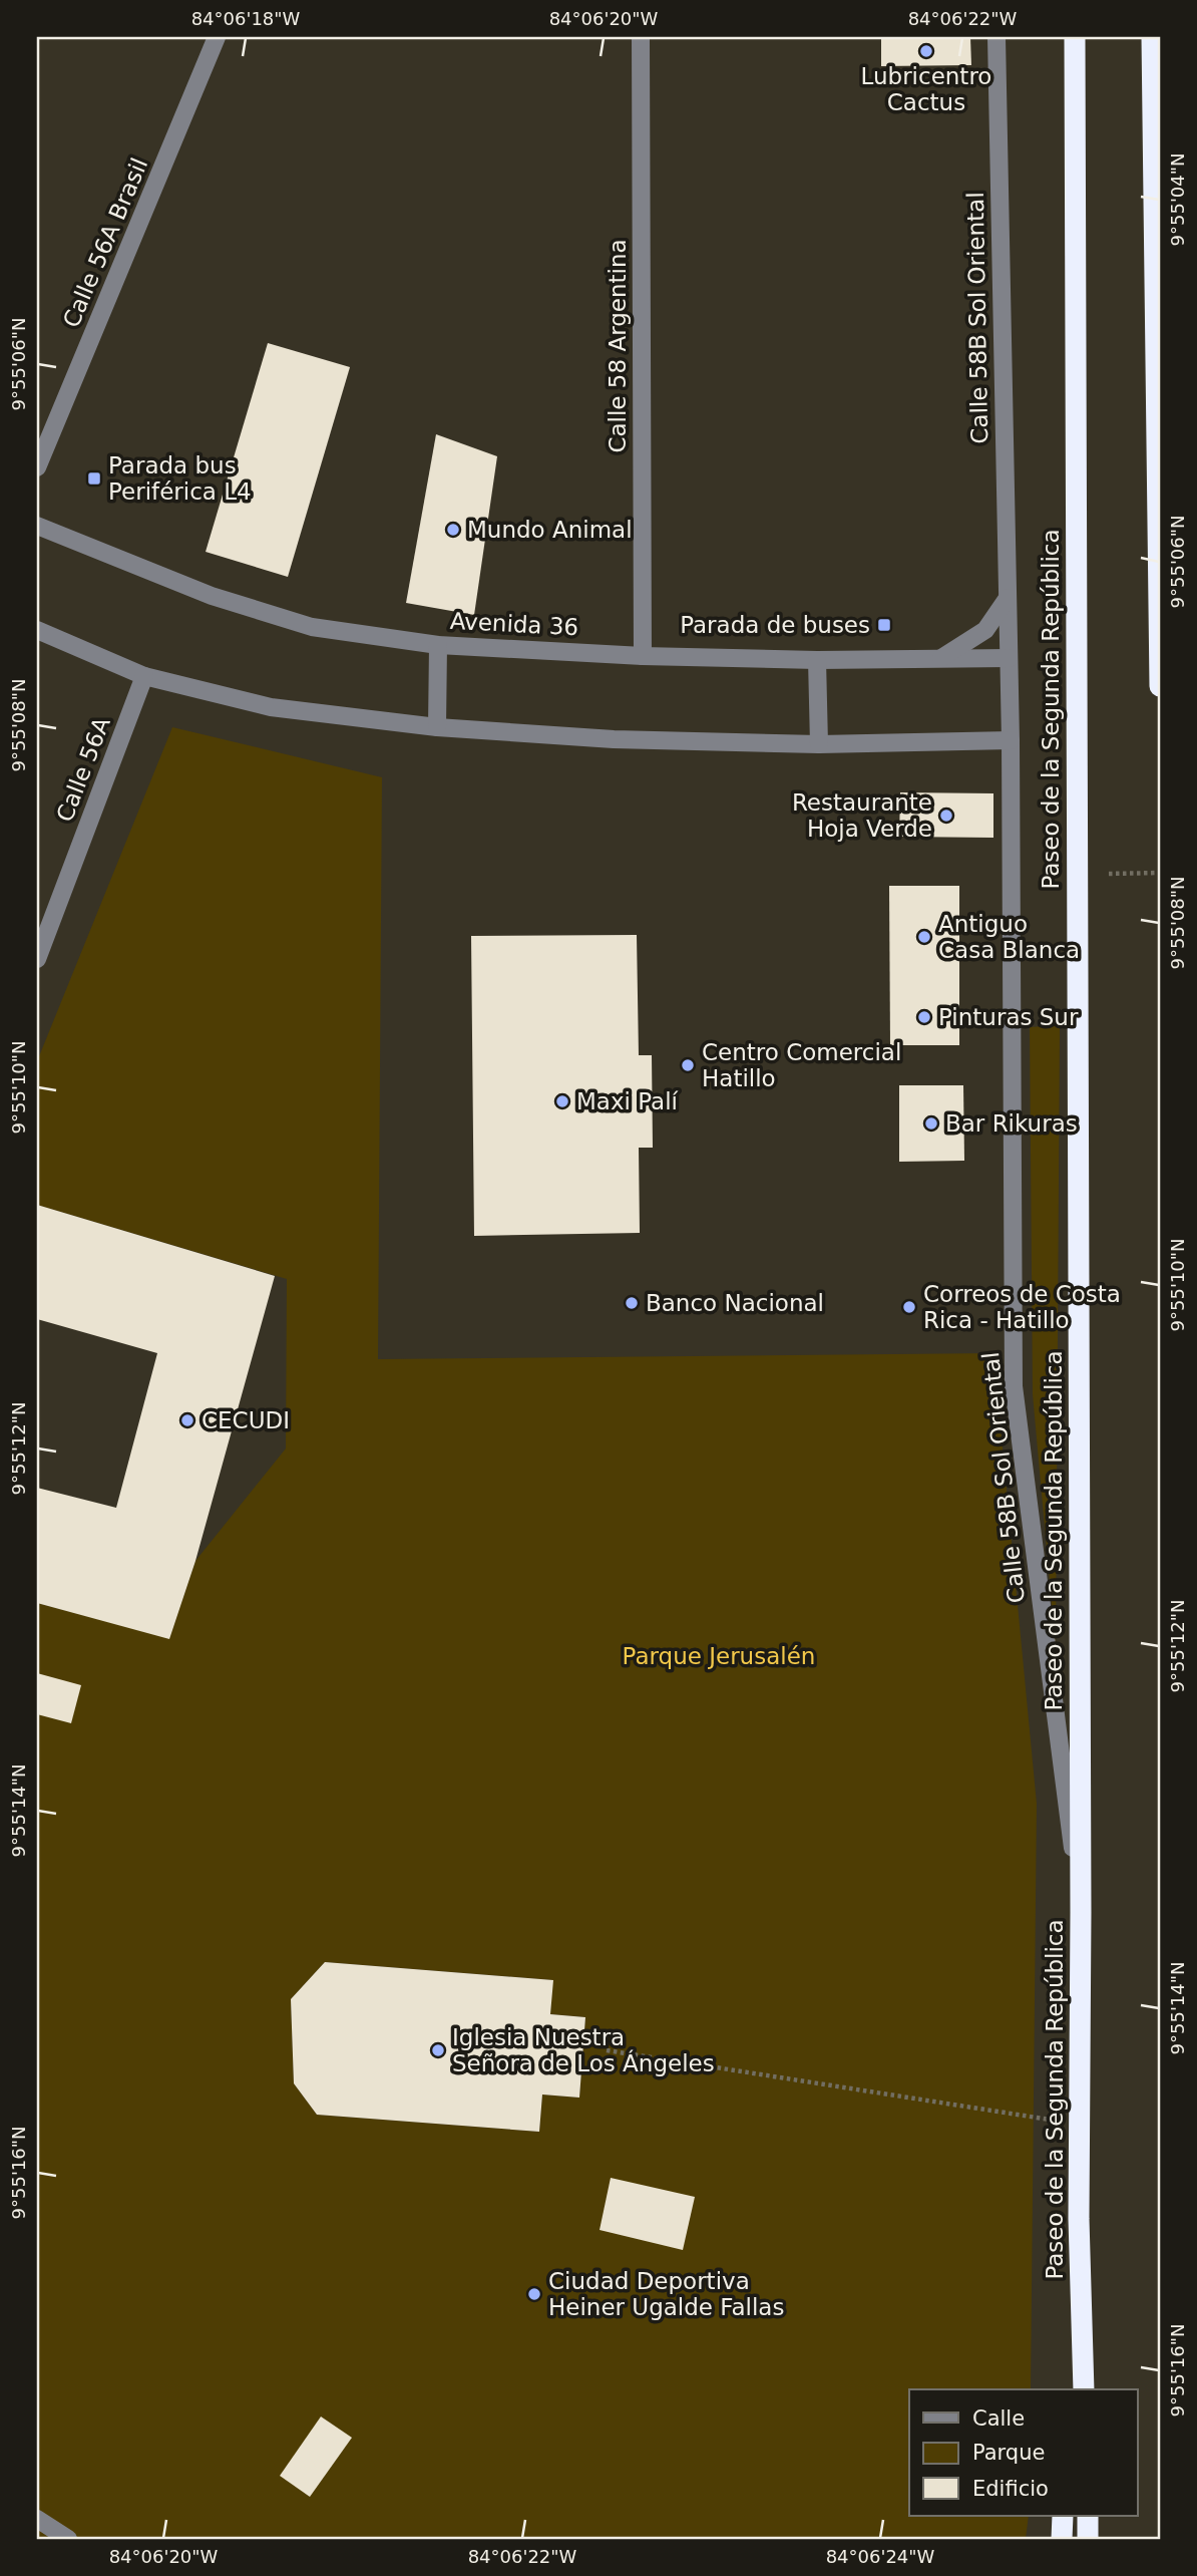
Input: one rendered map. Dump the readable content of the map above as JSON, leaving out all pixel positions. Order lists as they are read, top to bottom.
{
  "streets": {
    "highway": ["Paseo de la Segunda República"],
    "street": [
      "Calle 56A Brasil",
      "Calle 58B Sol Oriental",
      "Calle 58 Argentina",
      "Avenida 36",
      "Calle 56A"
    ]
  },
  "crossings": [
    ["Calle 58B Sol Oriental", "Paseo de la Segunda República"],
    ["Calle 58 Argentina", "Avenida 36"],
    ["Avenida 36", "Paseo de la Segunda República"]
  ],
  "parks": ["Parque Jerusalén"],
  "places": {
    "other": [
      "Lubricentro Cactus",
      "Mundo Animal",
      "Restaurante Hoja Verde",
      "Antiguo Casa Blanca",
      "Pinturas Sur",
      "Centro Comercial Hatillo",
      "Maxi Palí",
      "Bar Rikuras",
      "Banco Nacional",
      "Correos de Costa Rica - Hatillo",
      "CECUDI",
      "Iglesia Nuestra Señora de Los Ángeles",
      "Ciudad Deportiva Heiner Ugalde Fallas"
    ],
    "transit": ["Parada bus Periférica L4", "Parada de buses"]
  },
  "legend": ["Calle", "Parque", "Edificio"],
  "coordinates": [
    "84°06'18\"W",
    "84°06'20\"W",
    "84°06'22\"W",
    "9°55'04\"N",
    "9°55'06\"N",
    "9°55'08\"N",
    "9°55'10\"N",
    "9°55'12\"N",
    "9°55'14\"N",
    "9°55'16\"N",
    "84°06'24\"W"
  ]
}
